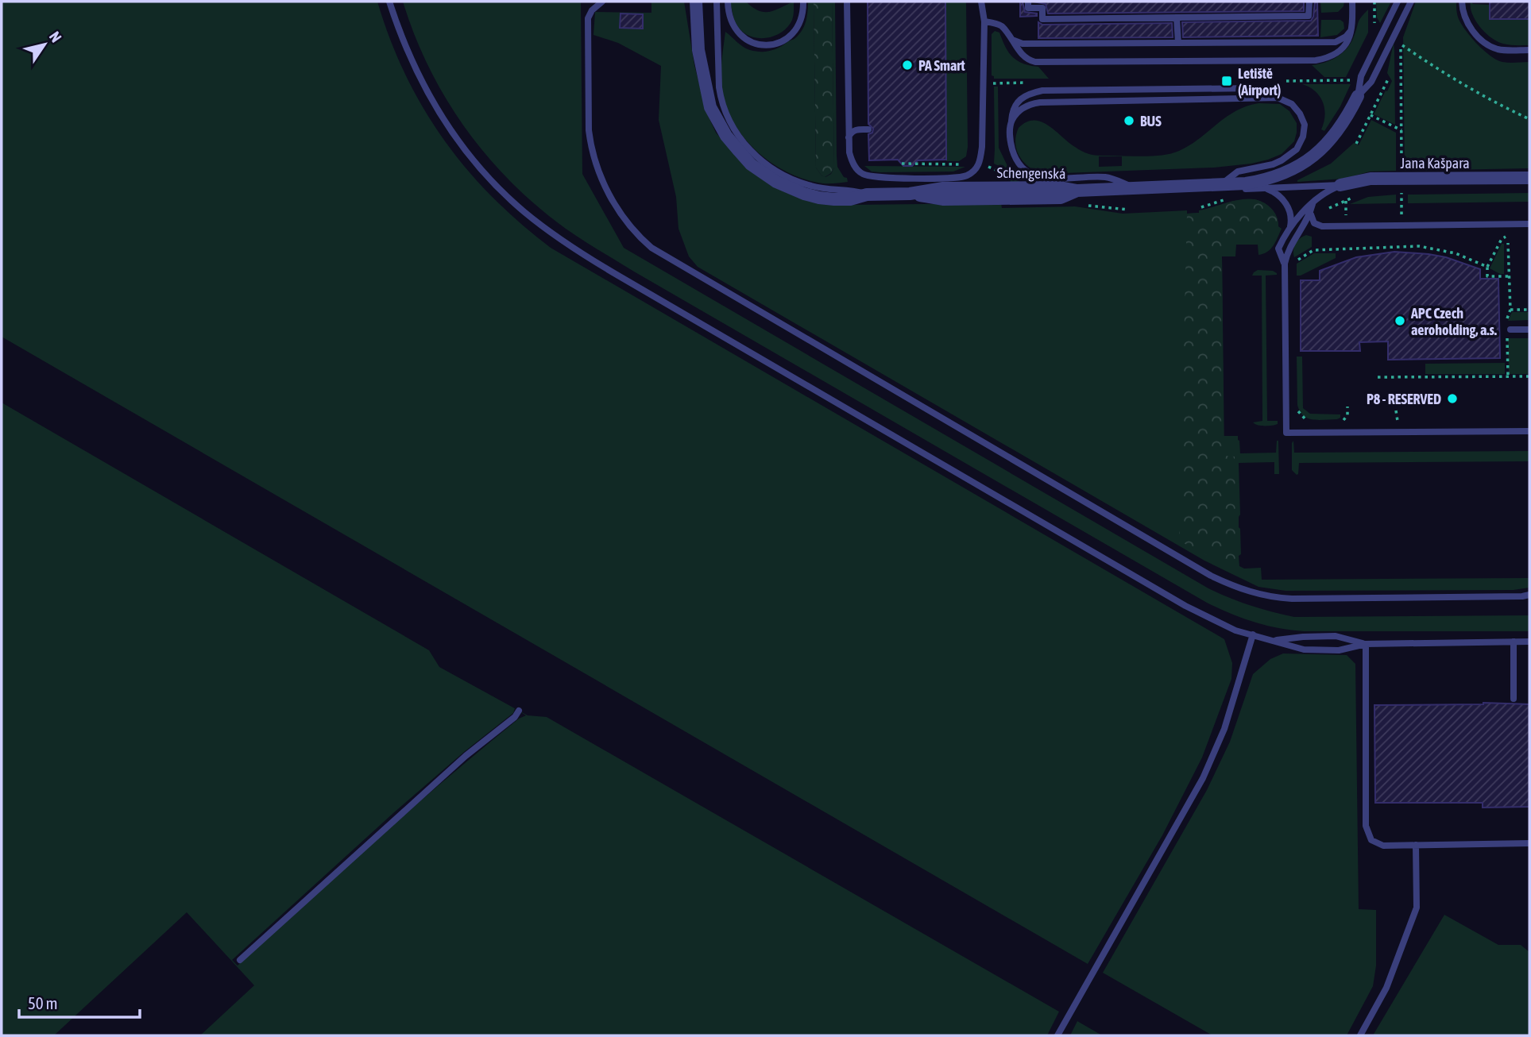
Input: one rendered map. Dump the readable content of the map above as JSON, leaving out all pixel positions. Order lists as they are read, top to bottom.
{
  "streets": {
    "street": ["Jana Kašpara", "Schengenská"]
  },
  "places": {
    "other": [
      "PA Smart",
      "BUS",
      "APC Czech aeroholding, a.s.",
      "P8 - RESERVED"
    ],
    "transit": ["Letiště (Airport)"]
  },
  "scale_bar": "50 m",
  "north": "top right"
}
